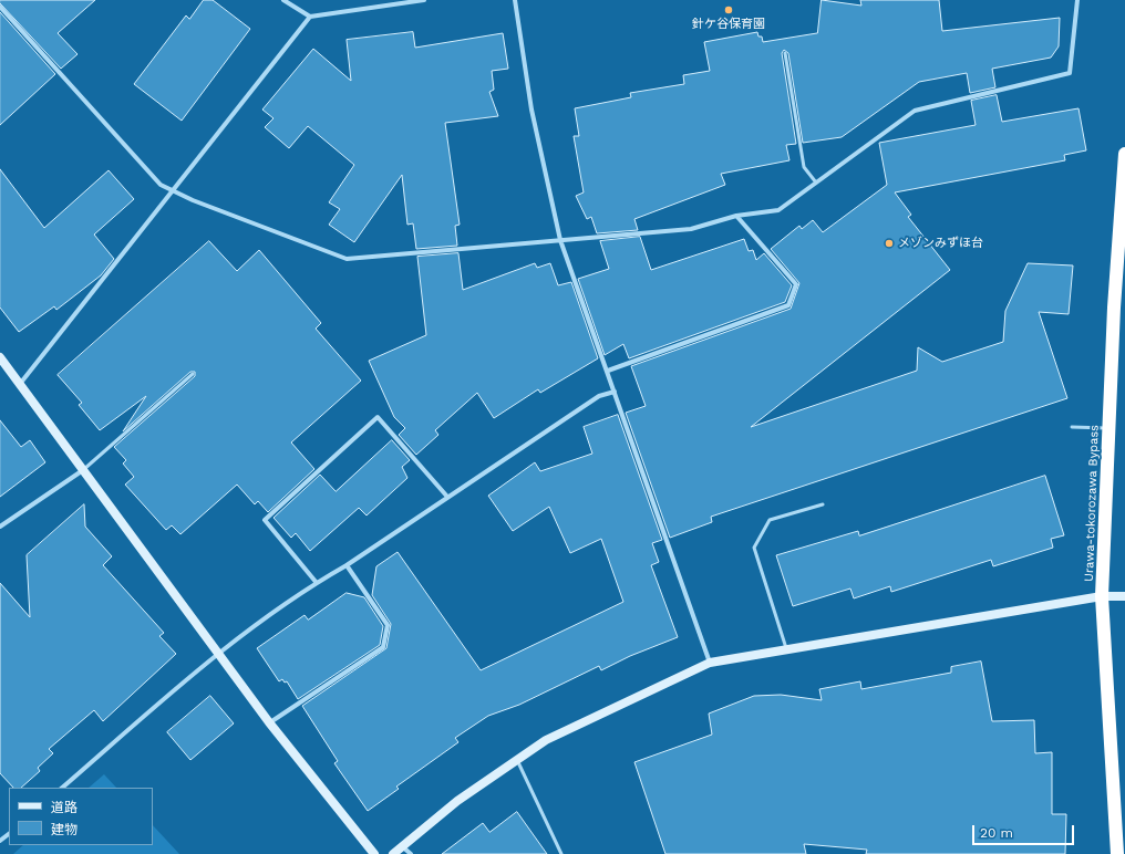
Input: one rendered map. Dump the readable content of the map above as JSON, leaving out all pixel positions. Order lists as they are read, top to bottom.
{
  "streets": {
    "highway": ["Urawa-tokorozawa Bypass"]
  },
  "places": ["針ケ谷保育園", "メゾンみずほ台"],
  "legend": ["道路", "建物"],
  "scale_bar": "20 m"
}
